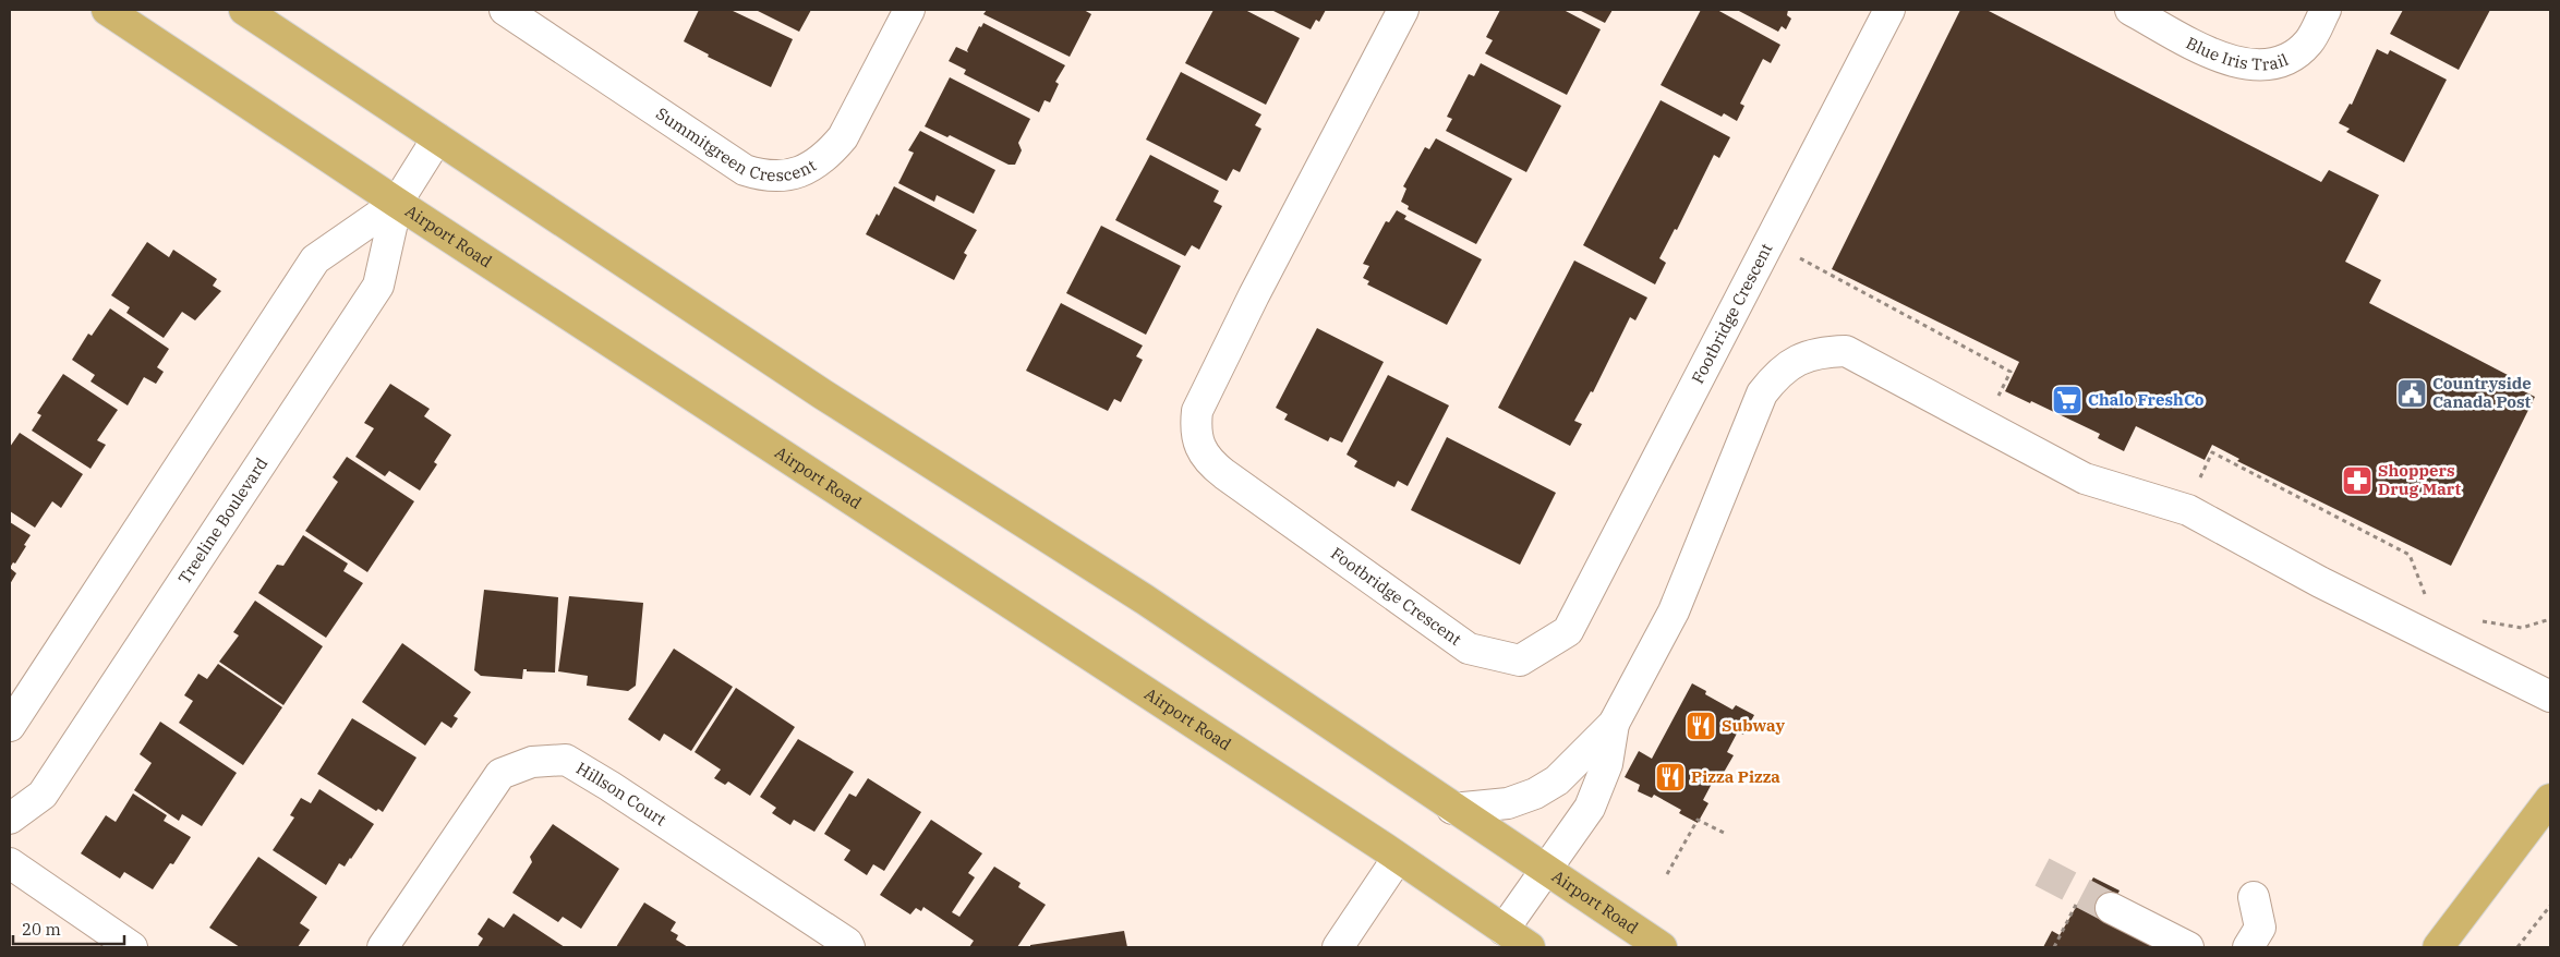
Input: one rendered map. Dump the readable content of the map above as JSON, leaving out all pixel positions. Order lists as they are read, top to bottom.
{
  "streets": {
    "main road": ["Airport Road"],
    "street": [
      "Blue Iris Trail",
      "Summitgreen Crescent",
      "Footbridge Crescent",
      "Treeline Boulevard",
      "Hillson Court"
    ]
  },
  "crossings": [
    ["Airport Road", "Treeline Boulevard"]
  ],
  "places": {
    "public building": ["Countryside Canada Post"],
    "supermarket": ["Chalo FreshCo"],
    "pharmacy": ["Shoppers Drug Mart"],
    "restaurant": ["Subway", "Pizza Pizza"]
  },
  "scale_bar": "20 m"
}
